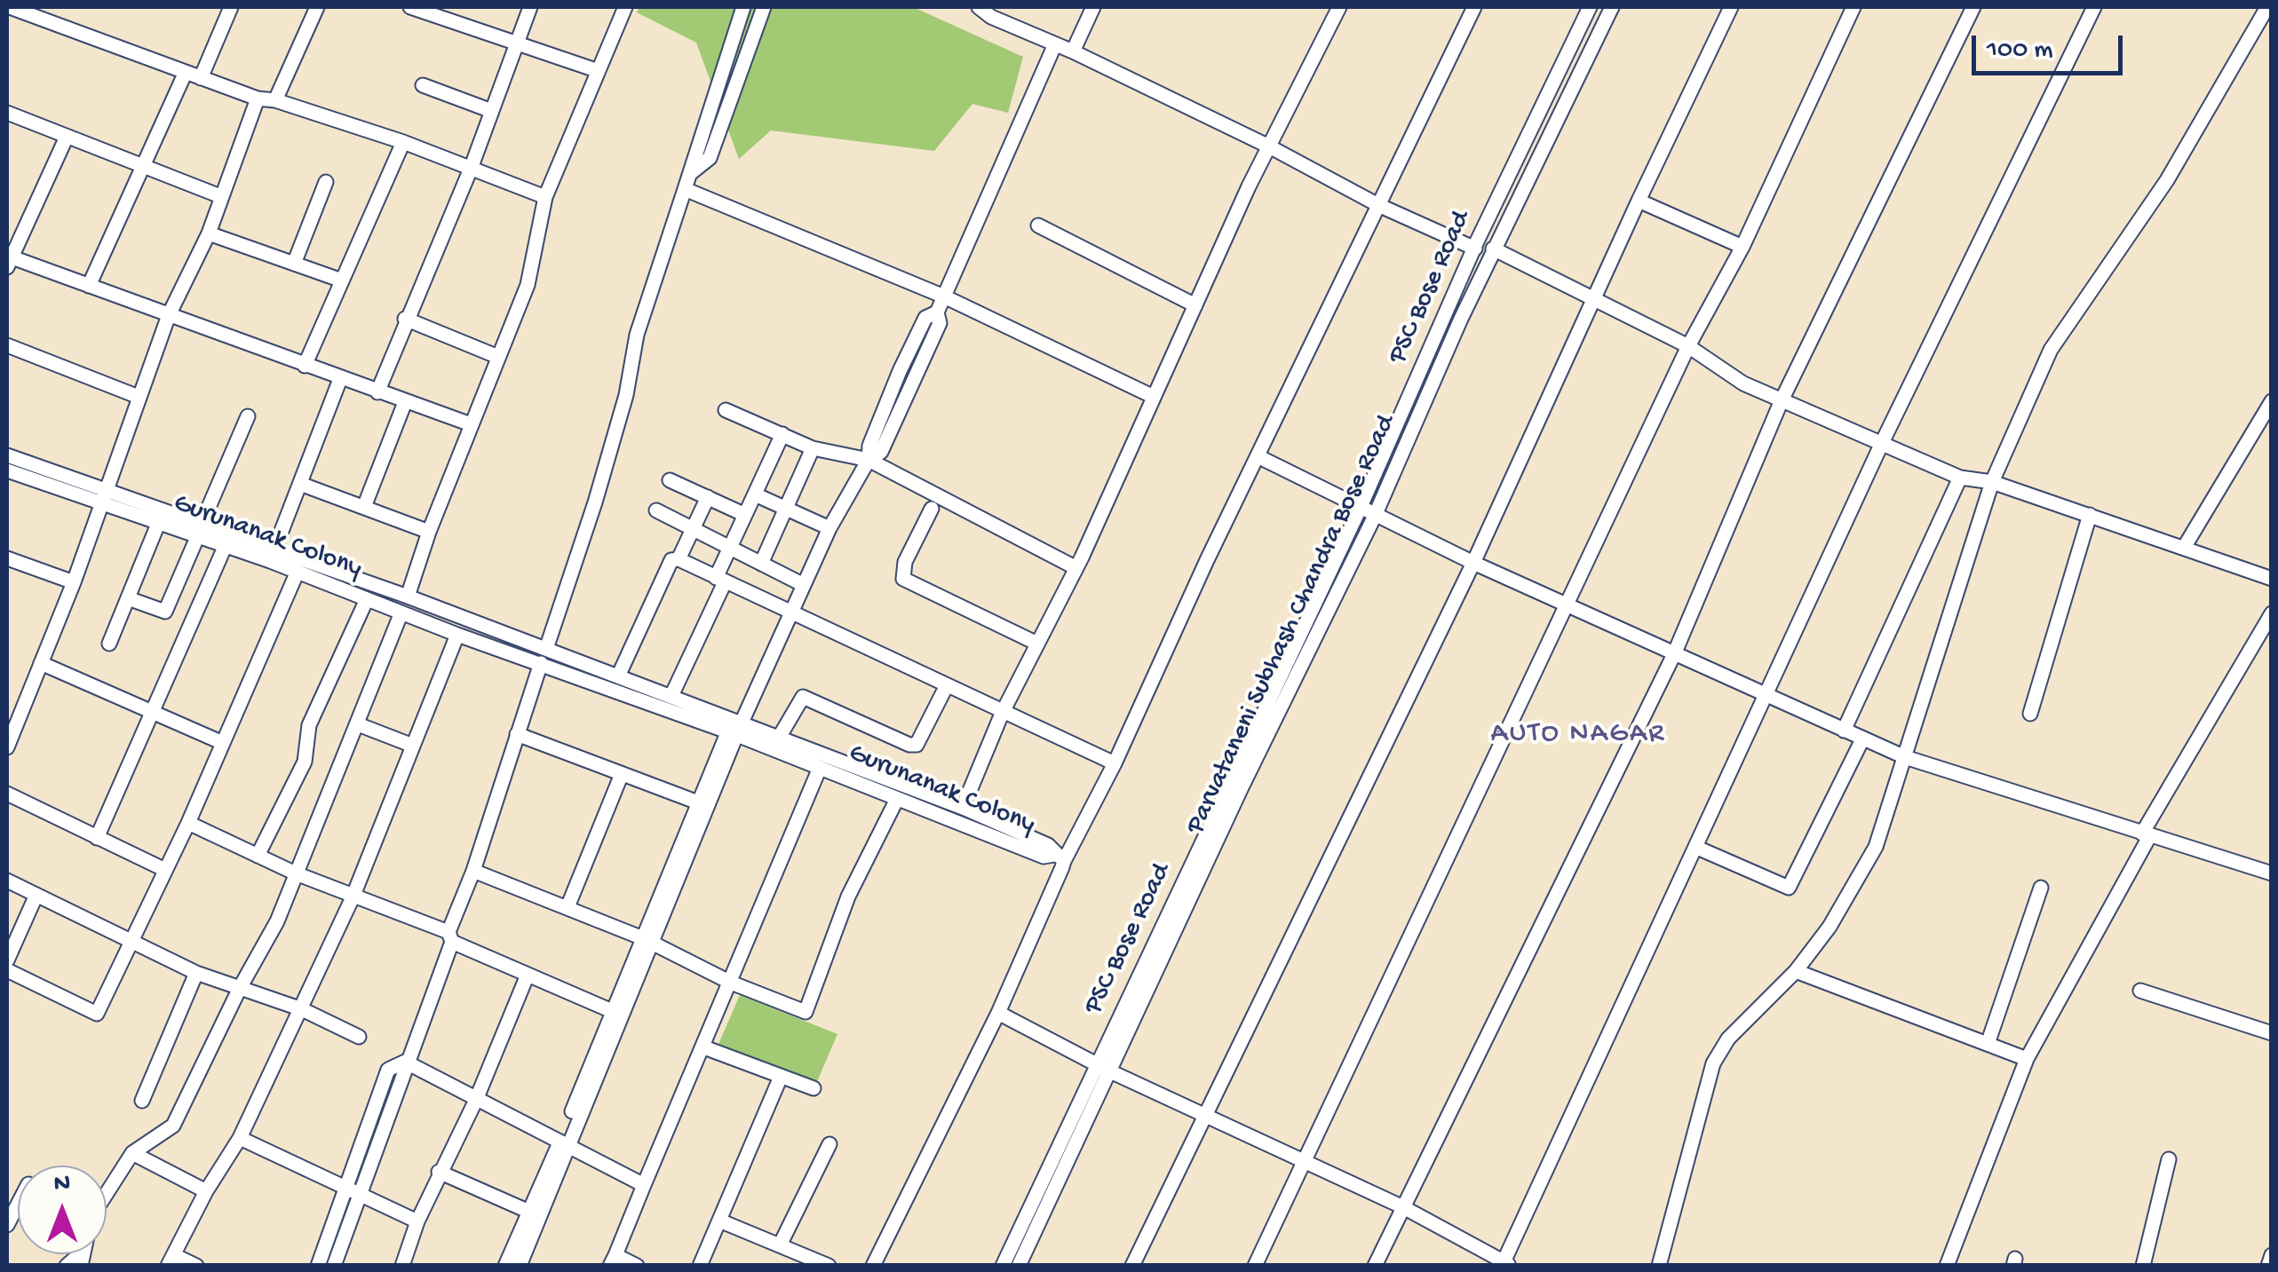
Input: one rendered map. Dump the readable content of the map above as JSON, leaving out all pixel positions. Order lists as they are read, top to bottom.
{
  "streets": {
    "street": ["PSC Bose Road", "Gurunanak Colony", "Parvataneni Subhash Chandra Bose Road"]
  },
  "districts": ["AUTO NAGAR"],
  "scale_bar": "100 m",
  "north": "top"
}
